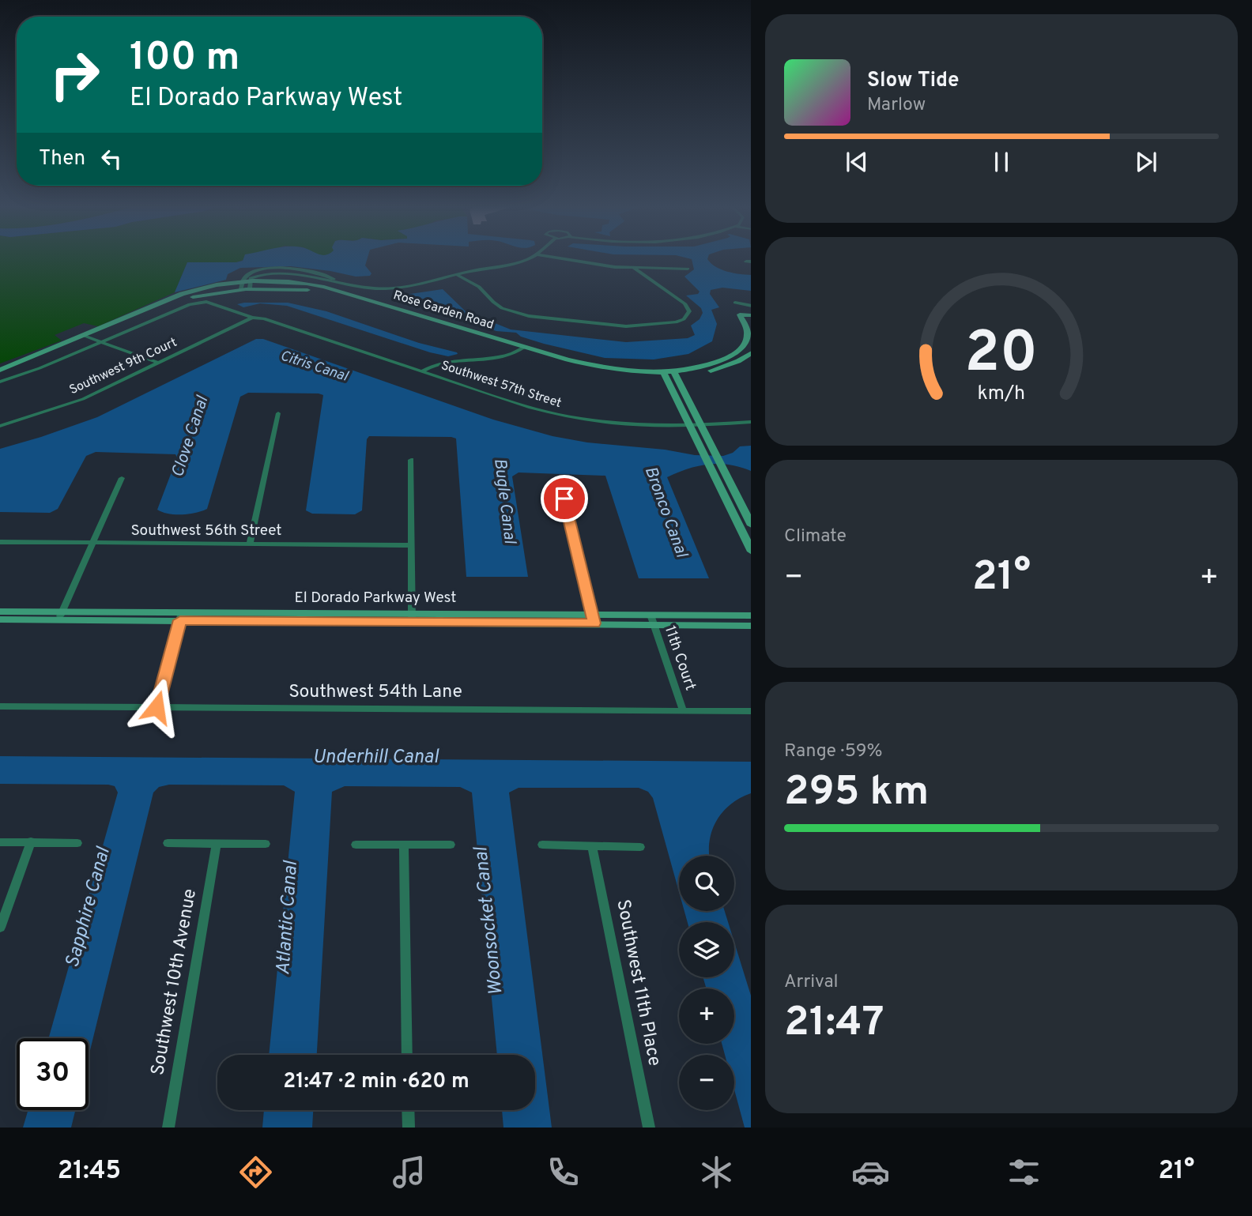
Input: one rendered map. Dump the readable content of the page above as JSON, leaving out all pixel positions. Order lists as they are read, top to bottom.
{
  "streets": {
    "street": [
      "Rose Garden Road",
      "Southwest 9th Court",
      "Southwest 57th Street",
      "Southwest 56th Street",
      "El Dorado Parkway West",
      "11th Court",
      "Southwest 54th Lane",
      "Southwest 10th Avenue",
      "Southwest 11th Place"
    ]
  },
  "crossings": [
    ["Southwest 9th Court", "Southwest 57th Street"],
    ["El Dorado Parkway West", "11th Court"],
    ["11th Court", "Southwest 54th Lane"]
  ],
  "water": [
    "Citris Canal",
    "Clove Canal",
    "Bugle Canal",
    "Bronco Canal",
    "Underhill Canal",
    "Sapphire Canal",
    "Atlantic Canal",
    "Woonsocket Canal"
  ],
  "page": {
    "turn": ["100 m", "El Dorado Parkway West"],
    "song": ["Slow Tide", "Marlow"],
    "then": "Then",
    "tile": [
      "Climate",
      ["Range · 59%", "295 km"],
      ["Arrival", "21:47"]
    ],
    "heat": ["−", "21°", "+"],
    "map_buttons": ["+", "−"],
    "limit": "30",
    "trip": "21:47 · 2 min · 620 m",
    "tabs": ["21:45", "21°"],
    "gauge": ["20", "km/h"]
  }
}
